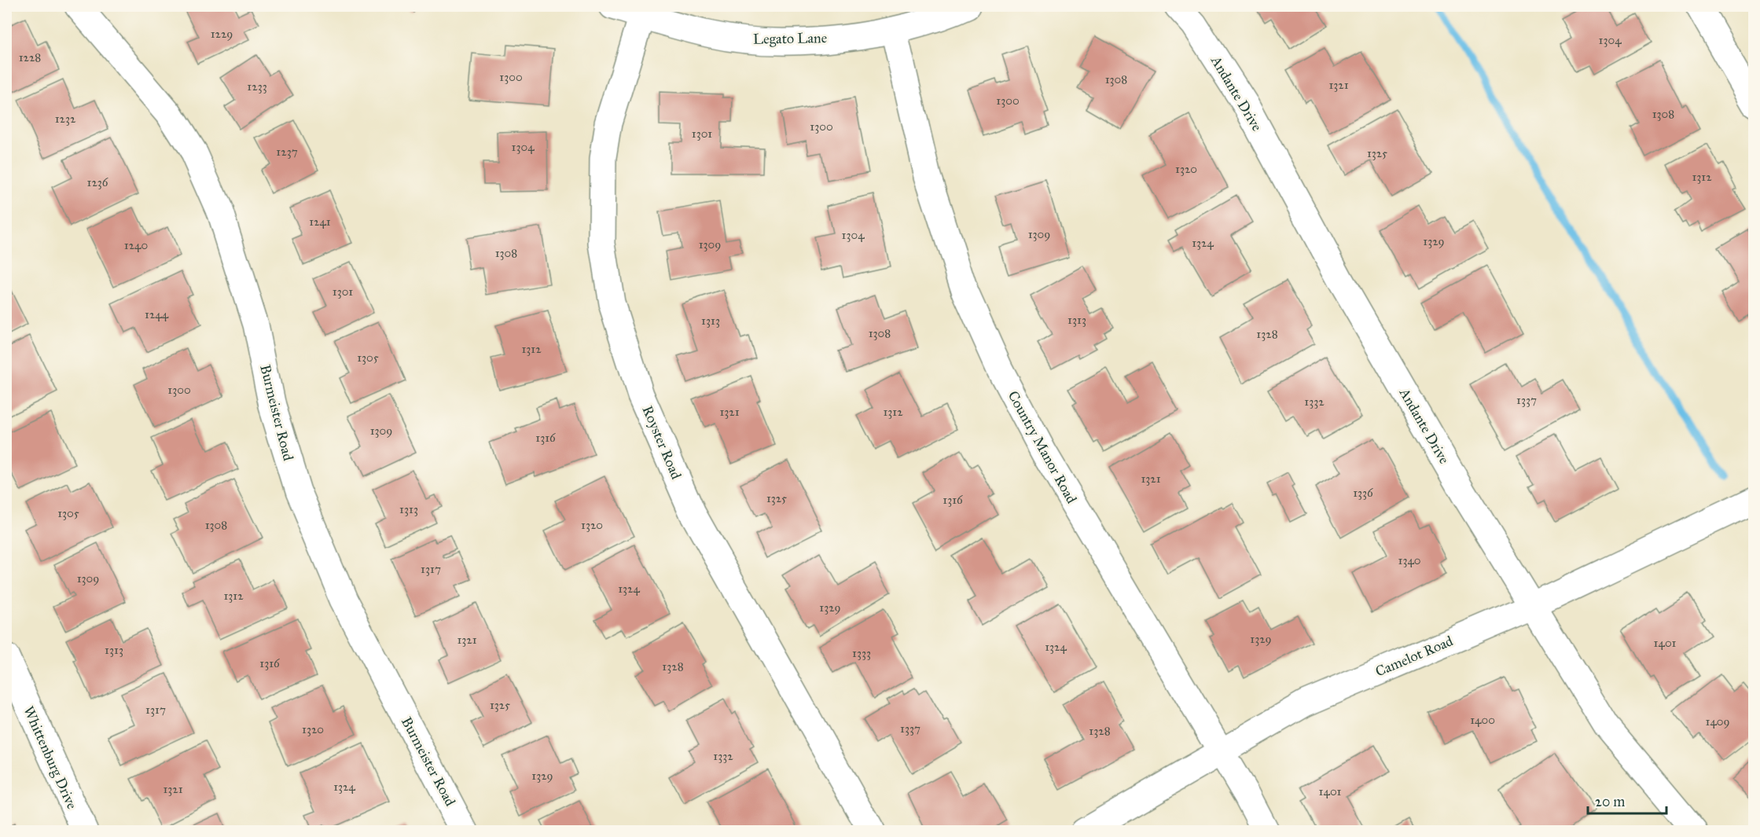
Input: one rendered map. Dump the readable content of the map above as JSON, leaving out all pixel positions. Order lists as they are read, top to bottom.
{
  "streets": {
    "street": [
      "Legato Lane",
      "Andante Drive",
      "Burmeister Road",
      "Royster Road",
      "Country Manor Road",
      "Camelot Road",
      "Whittenburg Drive"
    ]
  },
  "crossings": [
    ["Legato Lane", "Royster Road"],
    ["Legato Lane", "Country Manor Road"],
    ["Andante Drive", "Camelot Road"],
    ["Country Manor Road", "Camelot Road"]
  ],
  "house_numbers": [
    "1229",
    "1304",
    "1228",
    "1300",
    "1308",
    "1321",
    "1233",
    "1300",
    "1308",
    "1232",
    "1300",
    "1301",
    "1304",
    "1237",
    "1325",
    "1320",
    "1312",
    "1236",
    "1241",
    "1309",
    "1304",
    "1329",
    "1324",
    "1309",
    "1240",
    "1308",
    "1301",
    "1244",
    "1313",
    "1313",
    "1308",
    "1328",
    "1312",
    "1305",
    "1300",
    "1337",
    "1332",
    "1321",
    "1312",
    "1309",
    "1316",
    "1321",
    "1336",
    "1325",
    "1316",
    "1313",
    "1305",
    "1308",
    "1320",
    "1340",
    "1317",
    "1309",
    "1324",
    "1312",
    "1329",
    "1329",
    "1321",
    "1401",
    "1324",
    "1313",
    "1333",
    "1316",
    "1328",
    "1325",
    "1317",
    "1400",
    "1409",
    "1337",
    "1320",
    "1328",
    "1332",
    "1329",
    "1324",
    "1321",
    "1401"
  ],
  "scale_bar": "20 m"
}
